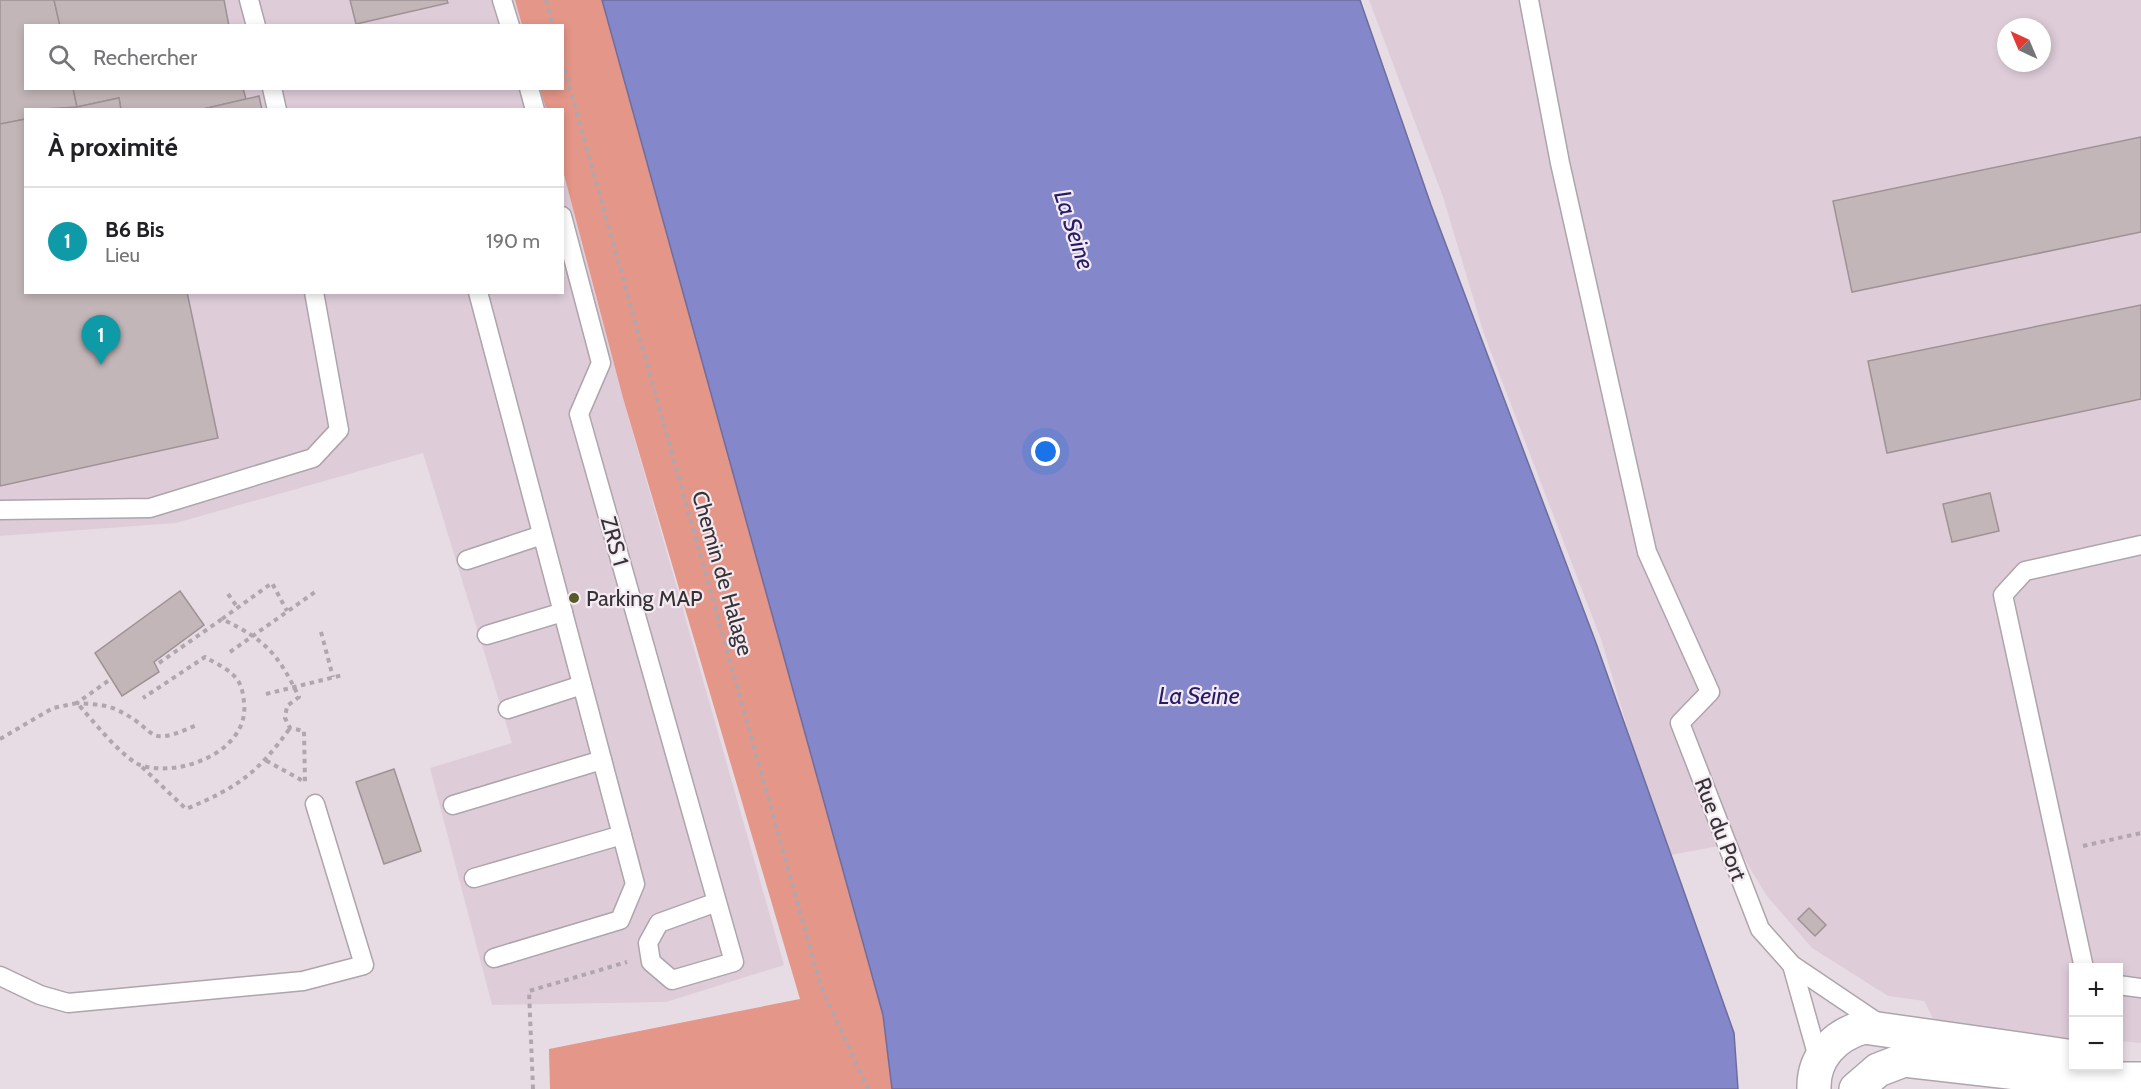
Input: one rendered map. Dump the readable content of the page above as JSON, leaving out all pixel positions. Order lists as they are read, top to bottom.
{
  "streets": {
    "lane": ["ZRS 1", "Rue du Port"],
    "path": ["Chemin de Halage"]
  },
  "water": ["La Seine"],
  "places": ["Parking MAP"],
  "north": "top left",
  "page": {
    "search": "Rechercher",
    "heading": "À proximité",
    "list": [
      {
        "mark": "1",
        "name": "B6 Bis",
        "note": "Lieu",
        "value": "190 m"
      }
    ],
    "pins": "1",
    "map_buttons": ["+", "−"]
  }
}
